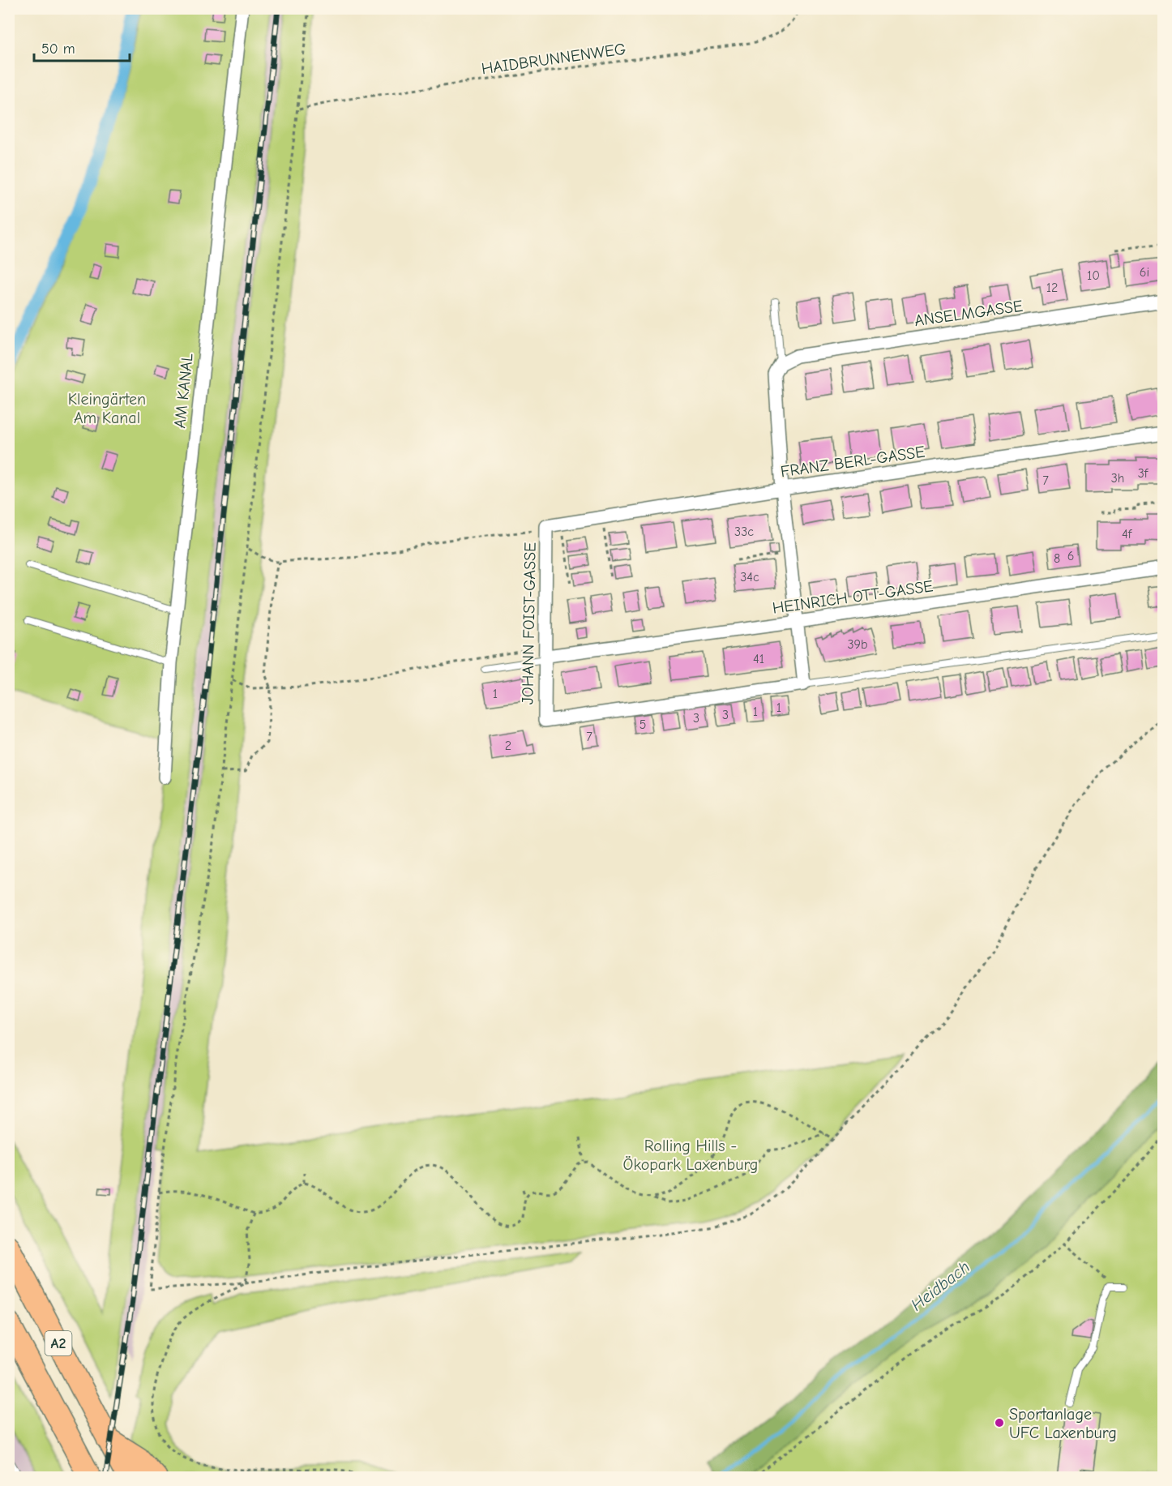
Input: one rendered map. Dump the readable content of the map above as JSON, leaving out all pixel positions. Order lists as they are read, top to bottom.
{
  "streets": {
    "highway": ["A2"],
    "street": [
      "ANSELMGASSE",
      "AM KANAL",
      "FRANZ BERL-GASSE",
      "HEINRICH OTT-GASSE",
      "JOHANN FOIST-GASSE"
    ],
    "path": ["HAIDBRUNNENWEG"]
  },
  "crossings": [
    ["FRANZ BERL-GASSE", "JOHANN FOIST-GASSE"],
    ["HEINRICH OTT-GASSE", "JOHANN FOIST-GASSE"]
  ],
  "water": ["Heidbach"],
  "parks": ["Kleingärten Am Kanal", "Rolling Hills - Ökopark Laxenburg"],
  "places": ["Sportanlage UFC Laxenburg"],
  "house_numbers": [
    "6i",
    "10",
    "12",
    "3f",
    "3h",
    "7",
    "33c",
    "4f",
    "6",
    "8",
    "34c",
    "39b",
    "41",
    "1",
    "1",
    "1",
    "3",
    "3",
    "5",
    "7",
    "2"
  ],
  "scale_bar": "50 m"
}
